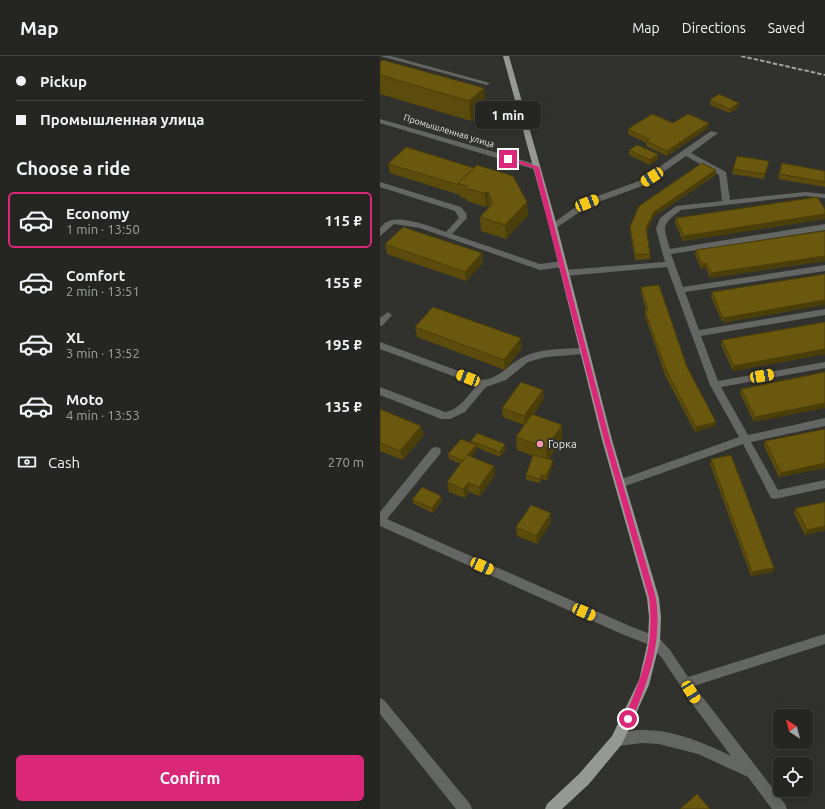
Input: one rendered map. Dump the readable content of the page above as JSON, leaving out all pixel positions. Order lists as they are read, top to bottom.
{
  "streets": {
    "street": ["Промышленная улица"]
  },
  "places": ["Горка"],
  "north": "top left",
  "page": {
    "header": "Map",
    "nav": ["Map", "Directions", "Saved"],
    "banner": ["Pickup", "Промышленная улица"],
    "bubble": "1 min",
    "heading": "Choose a ride",
    "list": [
      {
        "name": "Economy",
        "note": "1 min · 13:50",
        "value": "115 ₽"
      },
      {
        "name": "Comfort",
        "note": "2 min · 13:51",
        "value": "155 ₽"
      },
      {
        "name": "XL",
        "note": "3 min · 13:52",
        "value": "195 ₽"
      },
      {
        "name": "Moto",
        "note": "4 min · 13:53",
        "value": "135 ₽"
      }
    ],
    "pay": ["Cash", "270 m"],
    "buttons": "Confirm"
  }
}
